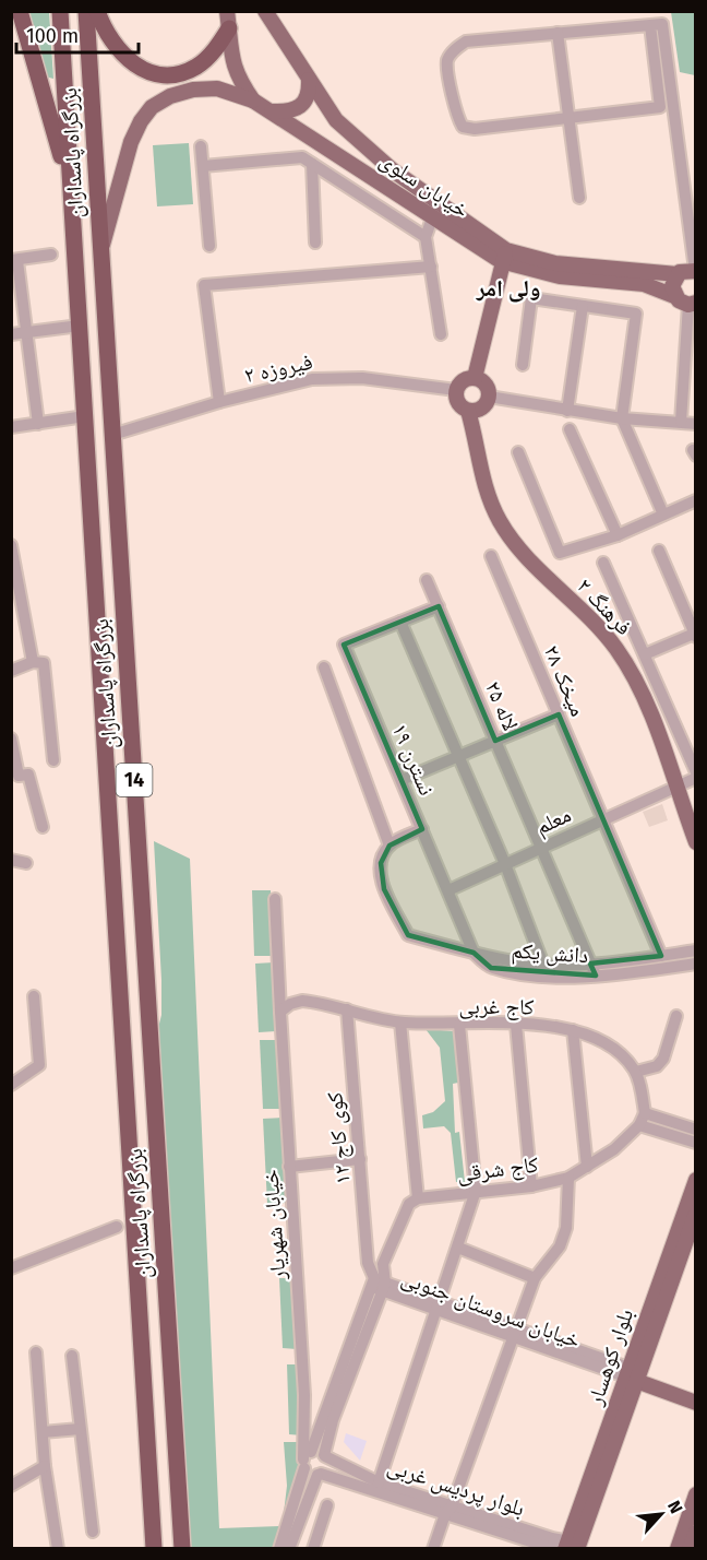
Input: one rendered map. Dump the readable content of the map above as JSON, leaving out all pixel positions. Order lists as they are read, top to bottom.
{
  "streets": {
    "highway": ["بزرگراه پاسداران", "14"],
    "main road": ["خیابان سلوی", "فرهنگ ۲", "بلوار کوهسار"],
    "street": [
      "فیروزه ٢",
      "میخک ۲۸",
      "لاله ۲۵",
      "نسترن ۱۹",
      "معلم",
      "دانش یکم",
      "کاج غربی",
      "کوی کاج ۱۲",
      "کاج شرقی",
      "خیابان شهریار",
      "خیابان سروستان جنوبی",
      "بلوار پردیس غربی"
    ]
  },
  "crossings": [
    ["بزرگراه پاسداران", "فیروزه ٢"],
    ["فیروزه ٢", "فرهنگ ۲"],
    ["فرهنگ ۲", "معلم"],
    ["میخک ۲۸", "معلم"],
    ["میخک ۲۸", "دانش یکم"],
    ["لاله ۲۵", "معلم"],
    ["لاله ۲۵", "دانش یکم"],
    ["نسترن ۱۹", "معلم"],
    ["نسترن ۱۹", "دانش یکم"],
    ["کاج غربی", "کوی کاج ۱۲"],
    ["کاج غربی", "خیابان شهریار"],
    ["کوی کاج ۱۲", "خیابان سروستان جنوبی"],
    ["خیابان شهریار", "بلوار پردیس غربی"],
    ["خیابان سروستان جنوبی", "بلوار کوهسار"],
    ["بلوار کوهسار", "بلوار پردیس غربی"]
  ],
  "districts": ["ولی امر"],
  "scale_bar": "100 m",
  "north": "top right"
}
